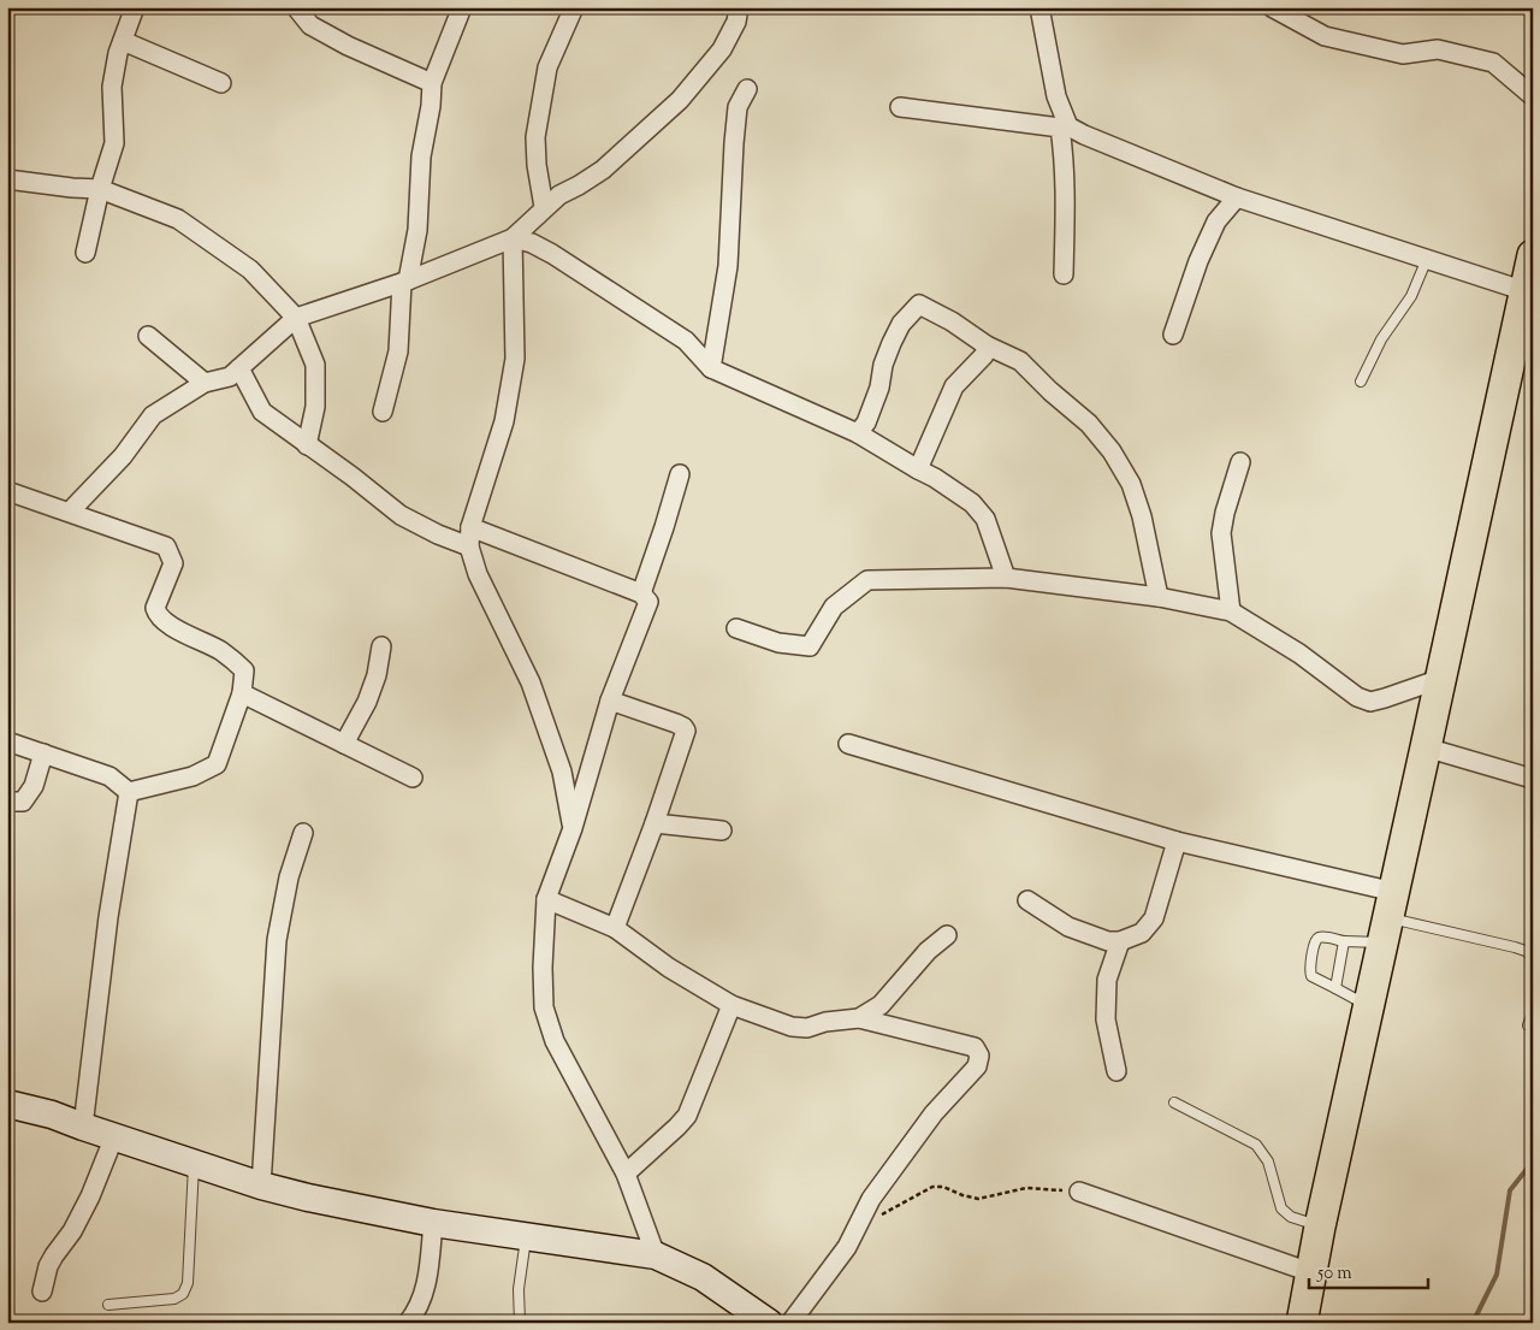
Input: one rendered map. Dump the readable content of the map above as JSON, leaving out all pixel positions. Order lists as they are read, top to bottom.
{
  "scale_bar": "50 m"
}
